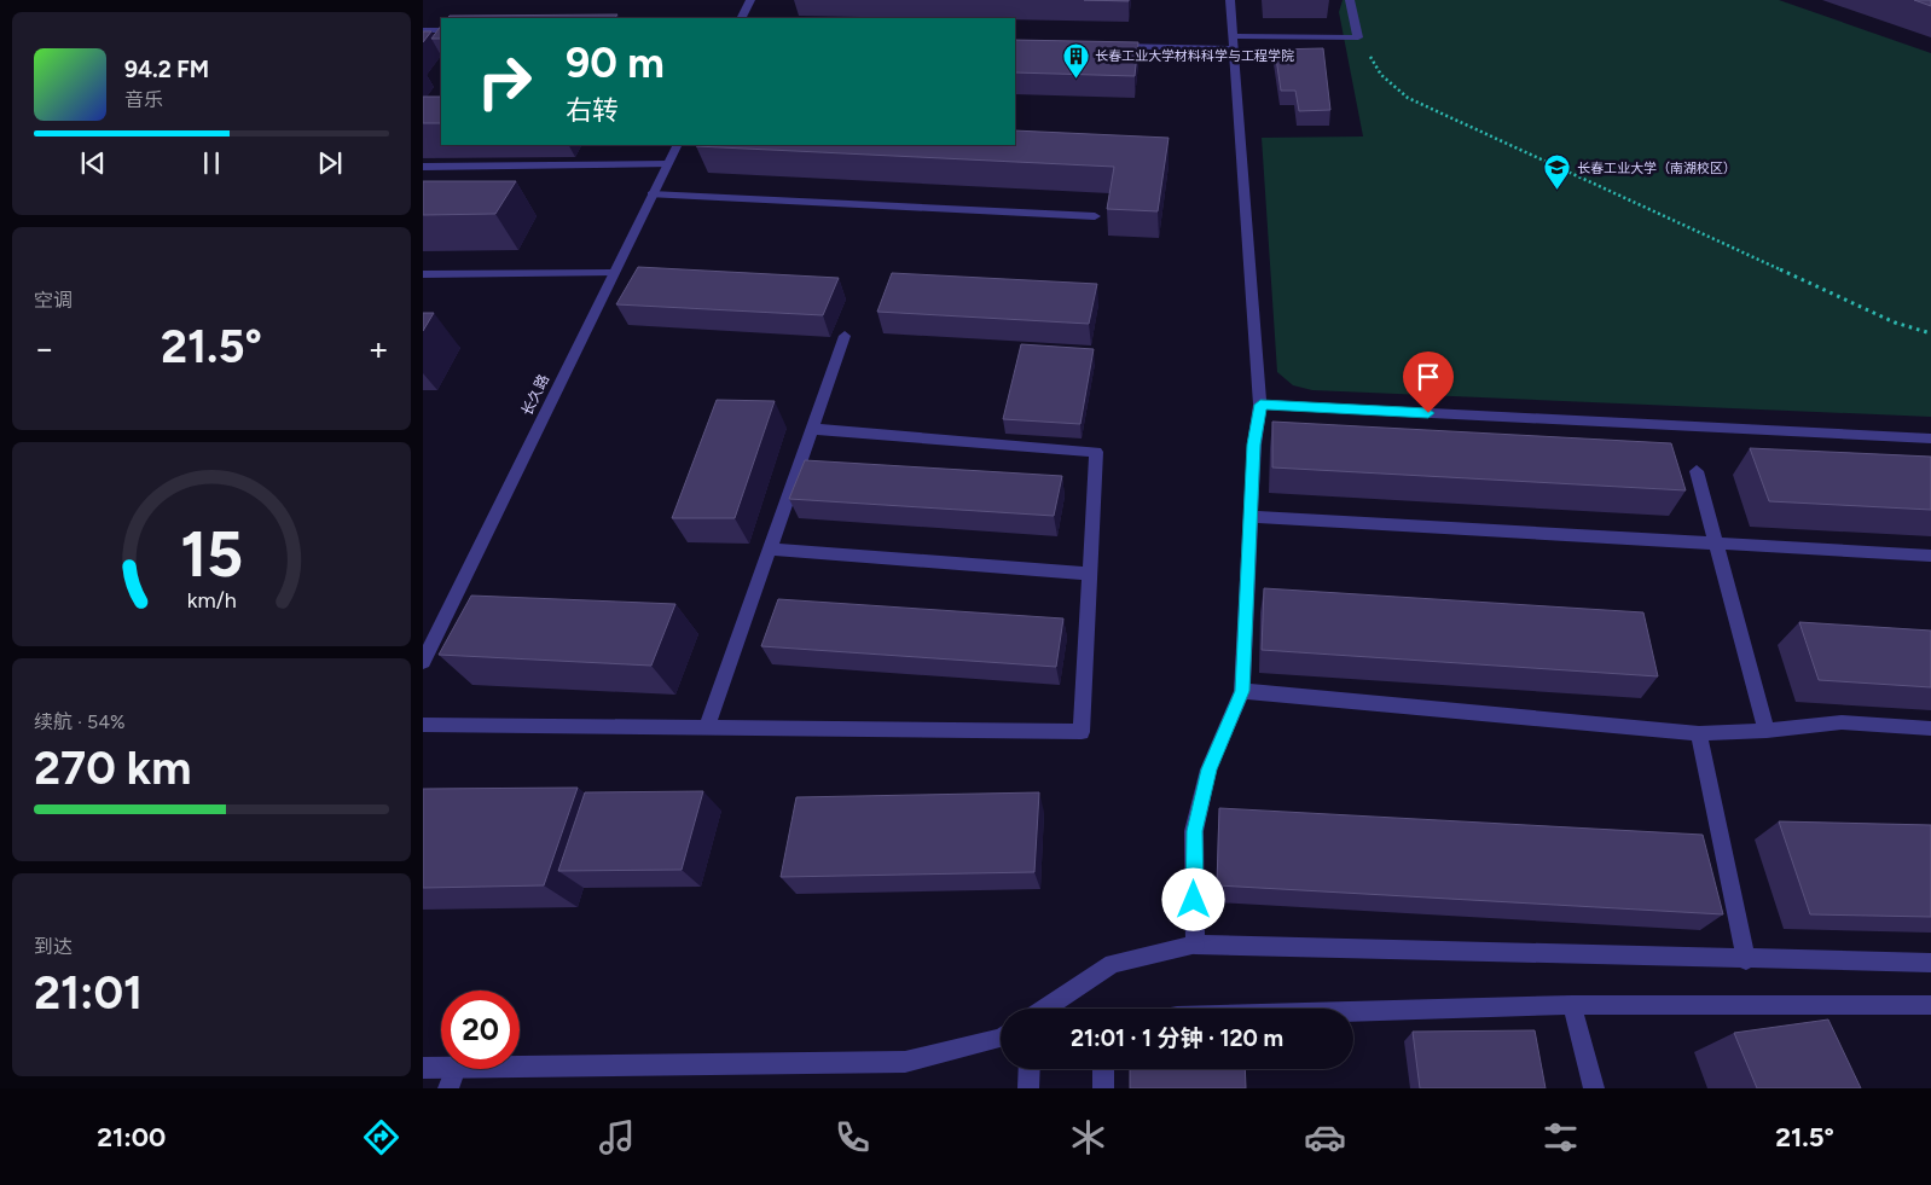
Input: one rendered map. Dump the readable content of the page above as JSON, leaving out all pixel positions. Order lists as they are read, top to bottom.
{
  "streets": {
    "street": ["长久路"]
  },
  "places": {
    "building": ["长春工业大学材料科学与工程学院"],
    "school or university": ["长春工业大学（南湖校区）"]
  },
  "page": {
    "turn": ["90 m", "右转"],
    "song": ["94.2 FM", "音乐"],
    "tile": [
      "空调",
      ["续航 · 54%", "270 km"],
      ["到达", "21:01"]
    ],
    "heat": ["−", "21.5°", "+"],
    "limit": "20",
    "trip": "21:01 · 1 分钟 · 120 m",
    "tabs": ["21:00", "21.5°"],
    "gauge": ["15", "km/h"]
  }
}
